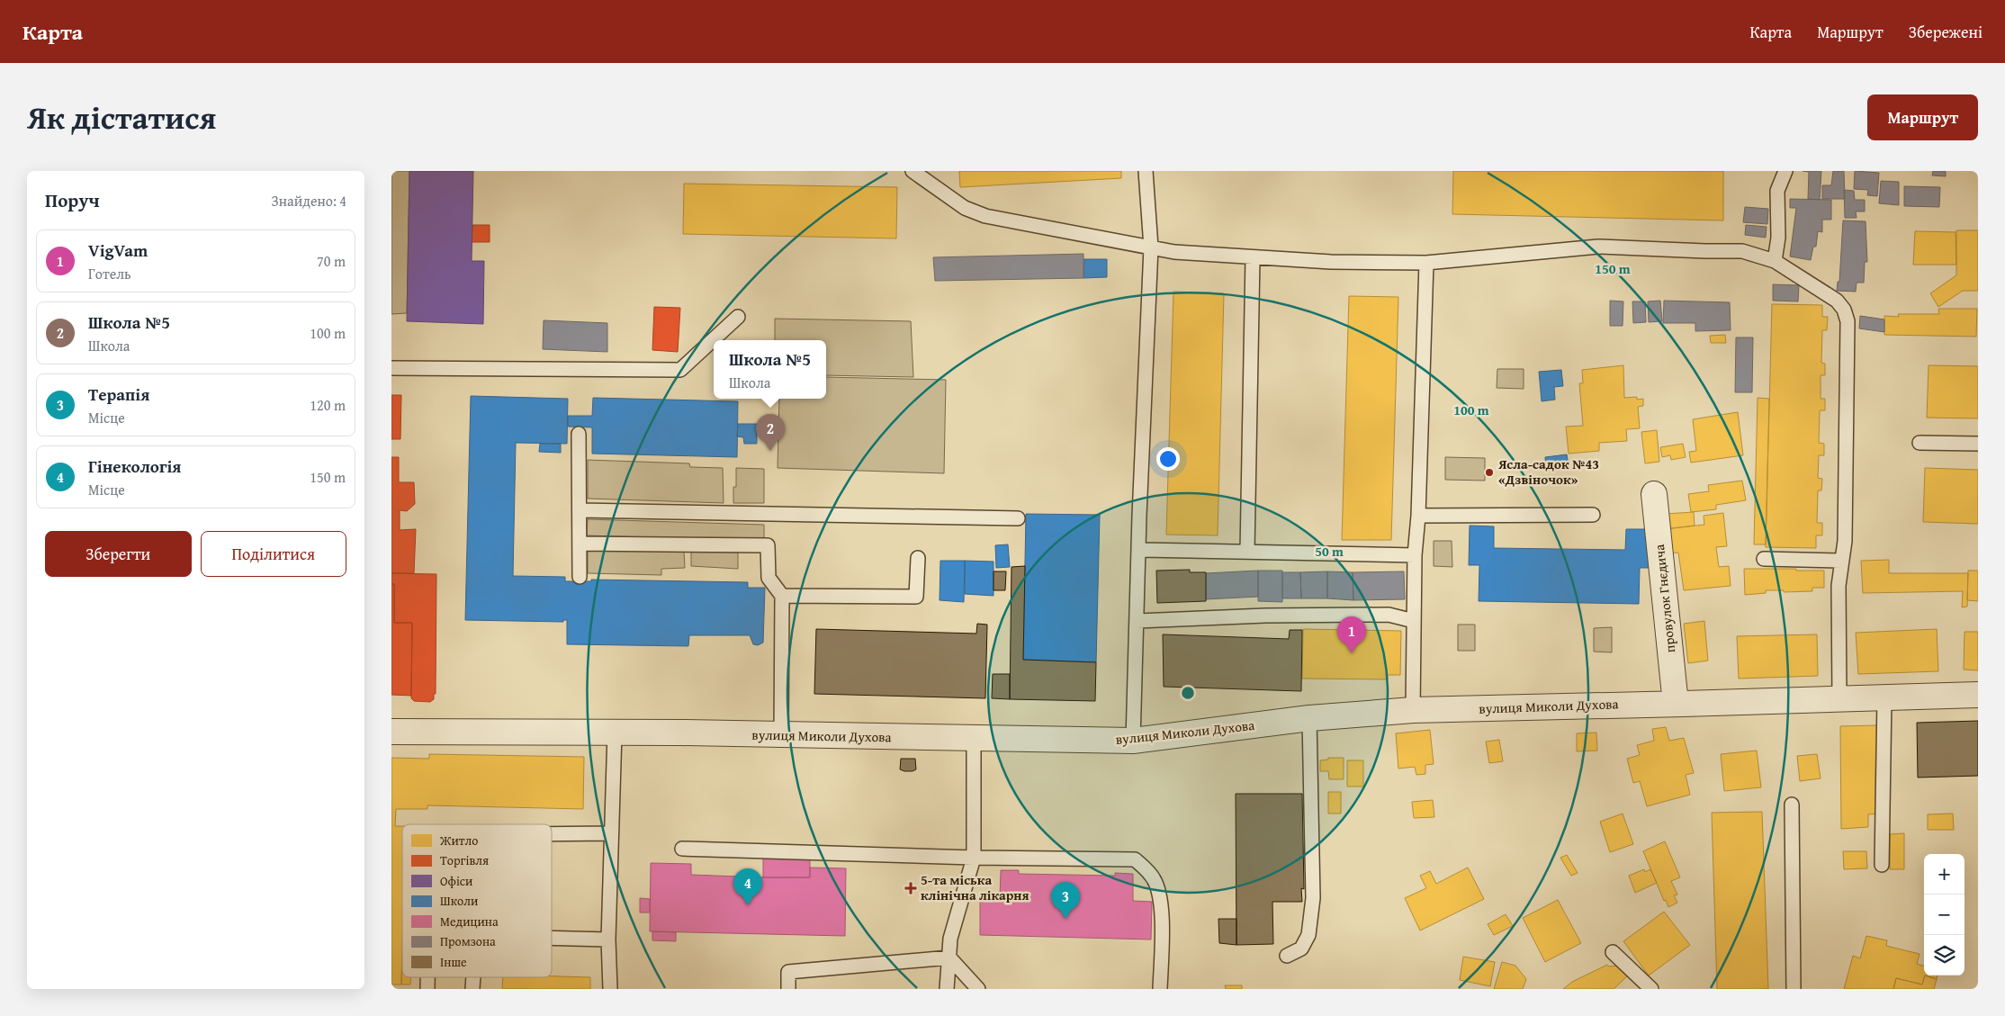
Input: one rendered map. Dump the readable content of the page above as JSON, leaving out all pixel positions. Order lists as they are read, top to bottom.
{
  "streets": {
    "street": ["провулок Гнєдича", "вулиця Миколи Духова"]
  },
  "crossings": [
    ["провулок Гнєдича", "вулиця Миколи Духова"]
  ],
  "places": {
    "other": ["Ясла-садок №43 «Дзвіночок»"],
    "health": ["5-та міська клінічна лікарня"]
  },
  "legend": [
    "Житло",
    "Торгівля",
    "Офіси",
    "Школи",
    "Медицина",
    "Промзона",
    "Інше"
  ],
  "page": {
    "header": "Карта",
    "nav": ["Карта", "Маршрут", "Збережені"],
    "title": "Як дістатися",
    "buttons": [
      "Маршрут",
      ["Зберегти", "Поділитися"]
    ],
    "heading": ["Поруч", "Знайдено: 4"],
    "list": [
      {
        "mark": "1",
        "name": "VigVam",
        "note": "Готель",
        "value": "70 m"
      },
      {
        "mark": "2",
        "name": "Школа №5",
        "note": "Школа",
        "value": "100 m"
      },
      {
        "mark": "3",
        "name": "Терапія",
        "note": "Місце",
        "value": "120 m"
      },
      {
        "mark": "4",
        "name": "Гінекологія",
        "note": "Місце",
        "value": "150 m"
      }
    ],
    "popup": ["Школа №5", "Школа"],
    "pins": [
      "2",
      "1",
      "4",
      "3"
    ],
    "map_buttons": ["+", "−"]
  },
  "rings": ["150 m", "100 m", "50 m"]
}
